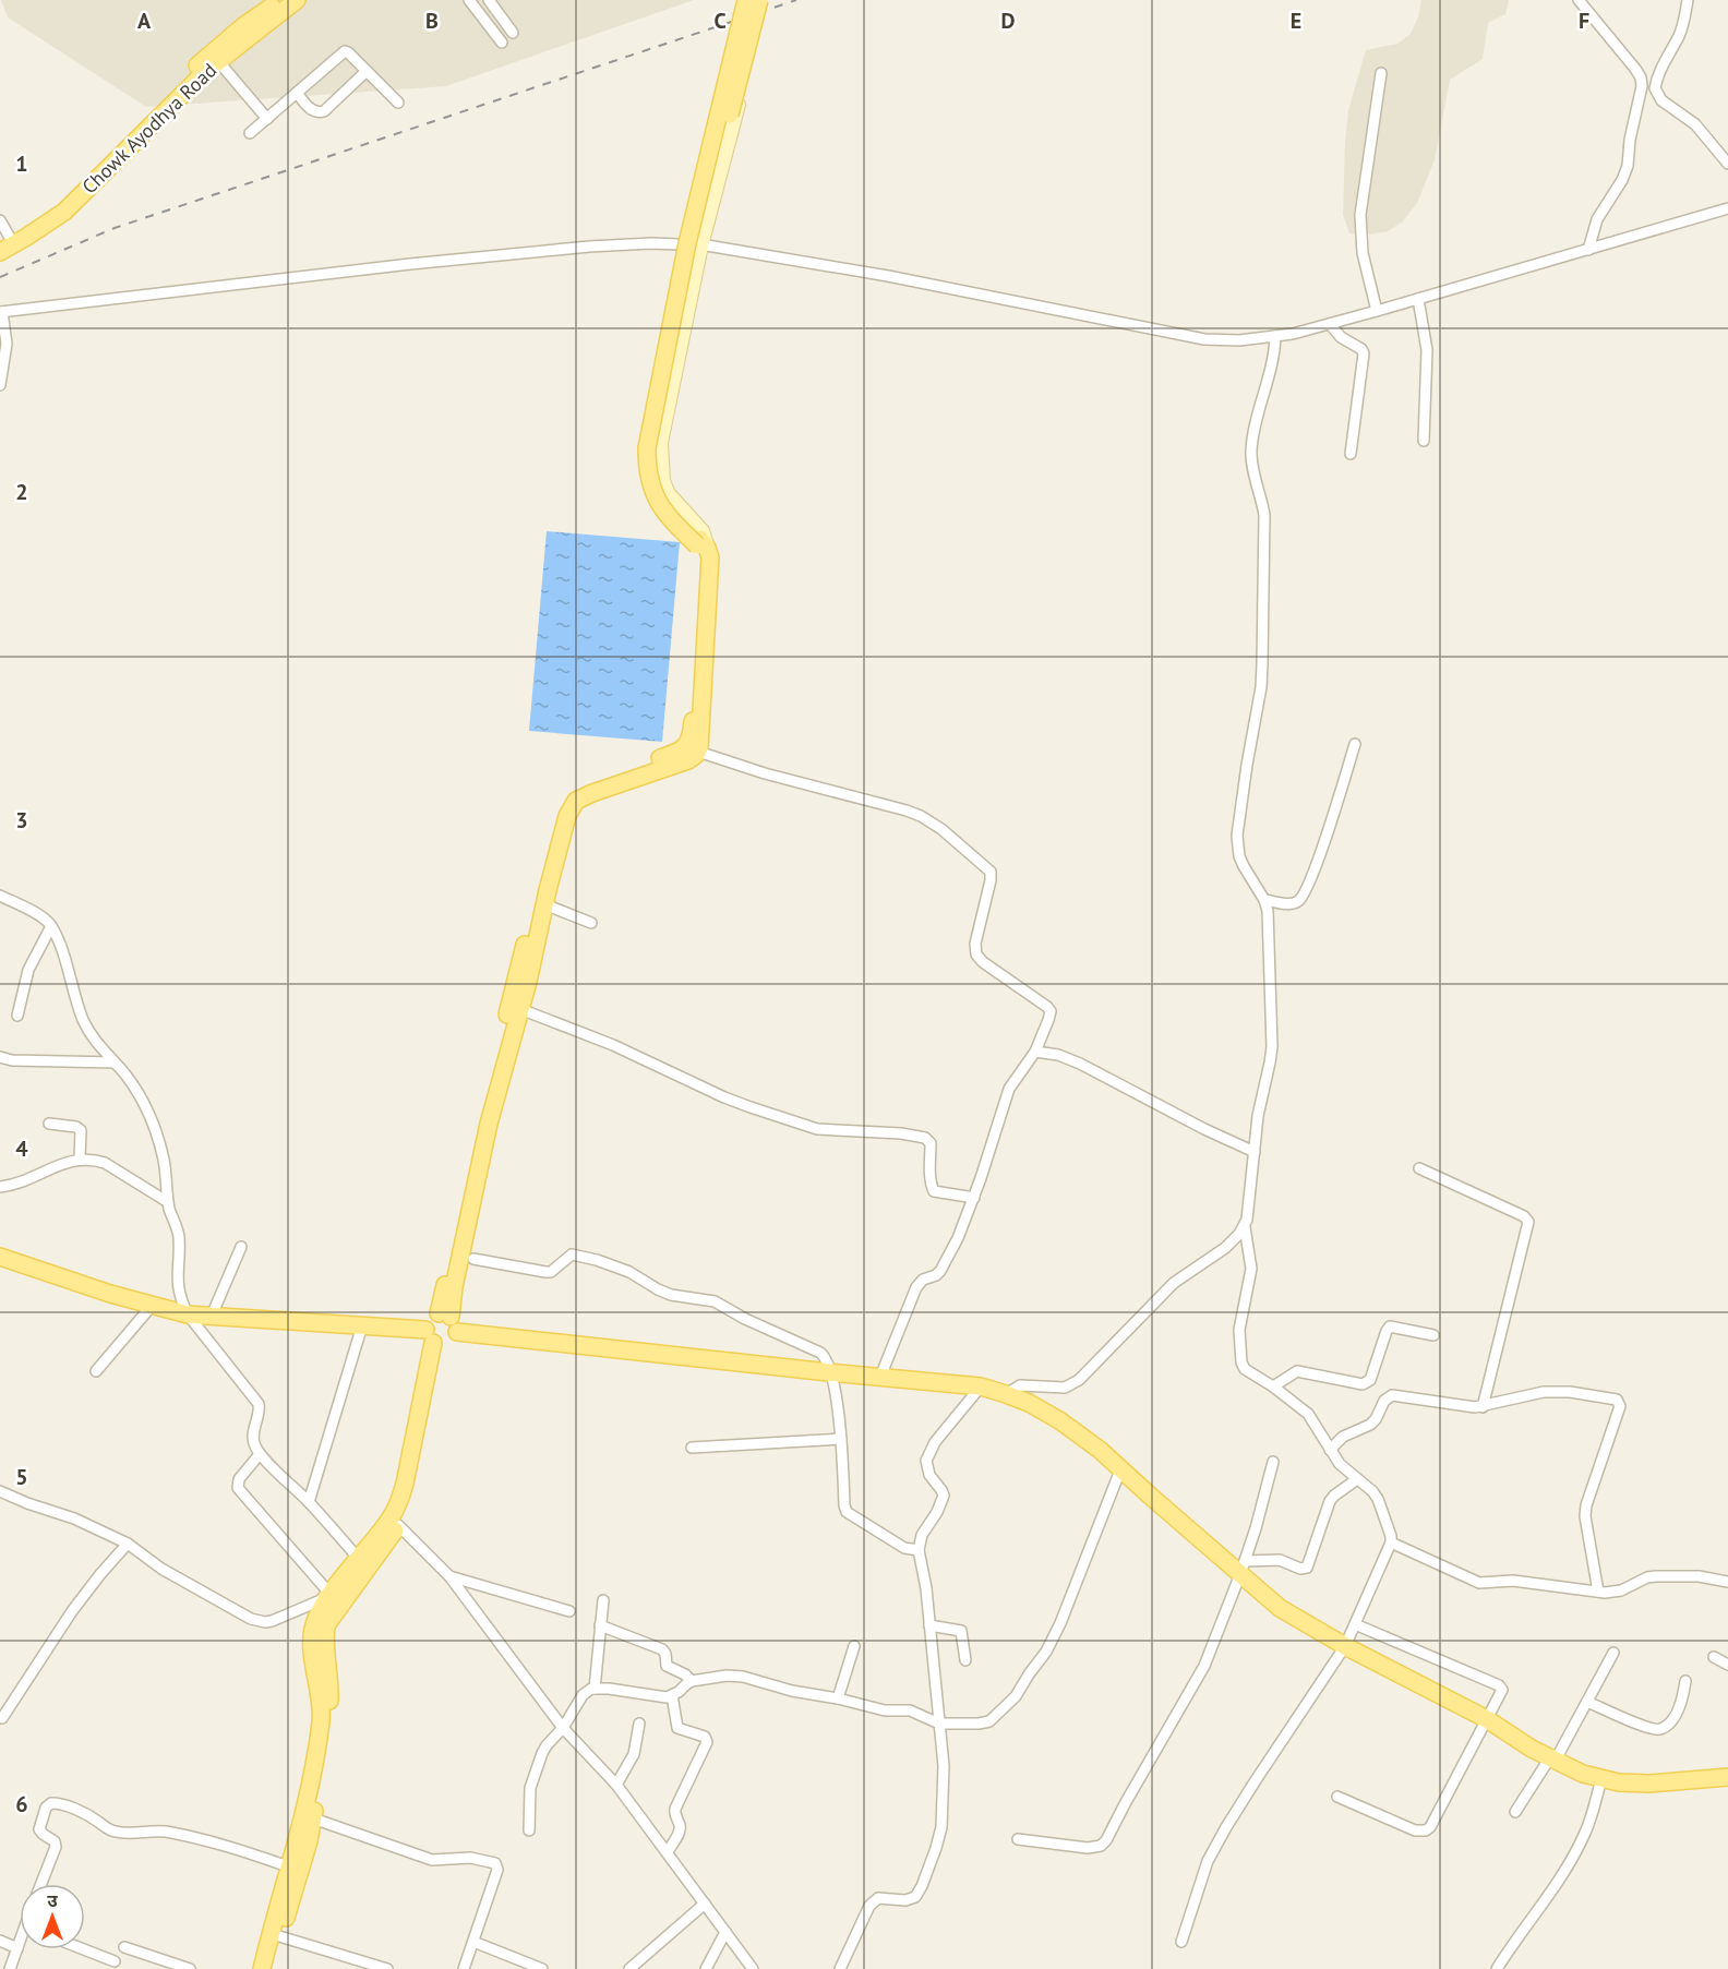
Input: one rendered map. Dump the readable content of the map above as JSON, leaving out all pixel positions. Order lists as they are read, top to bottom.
{
  "streets": {
    "main road": ["Chowk Ayodhya Road"]
  },
  "north": "top",
  "grid": {
    "columns": [
      "A",
      "B",
      "C",
      "D",
      "E",
      "F"
    ],
    "rows": [
      "1",
      "2",
      "3",
      "4",
      "5",
      "6"
    ]
  }
}
